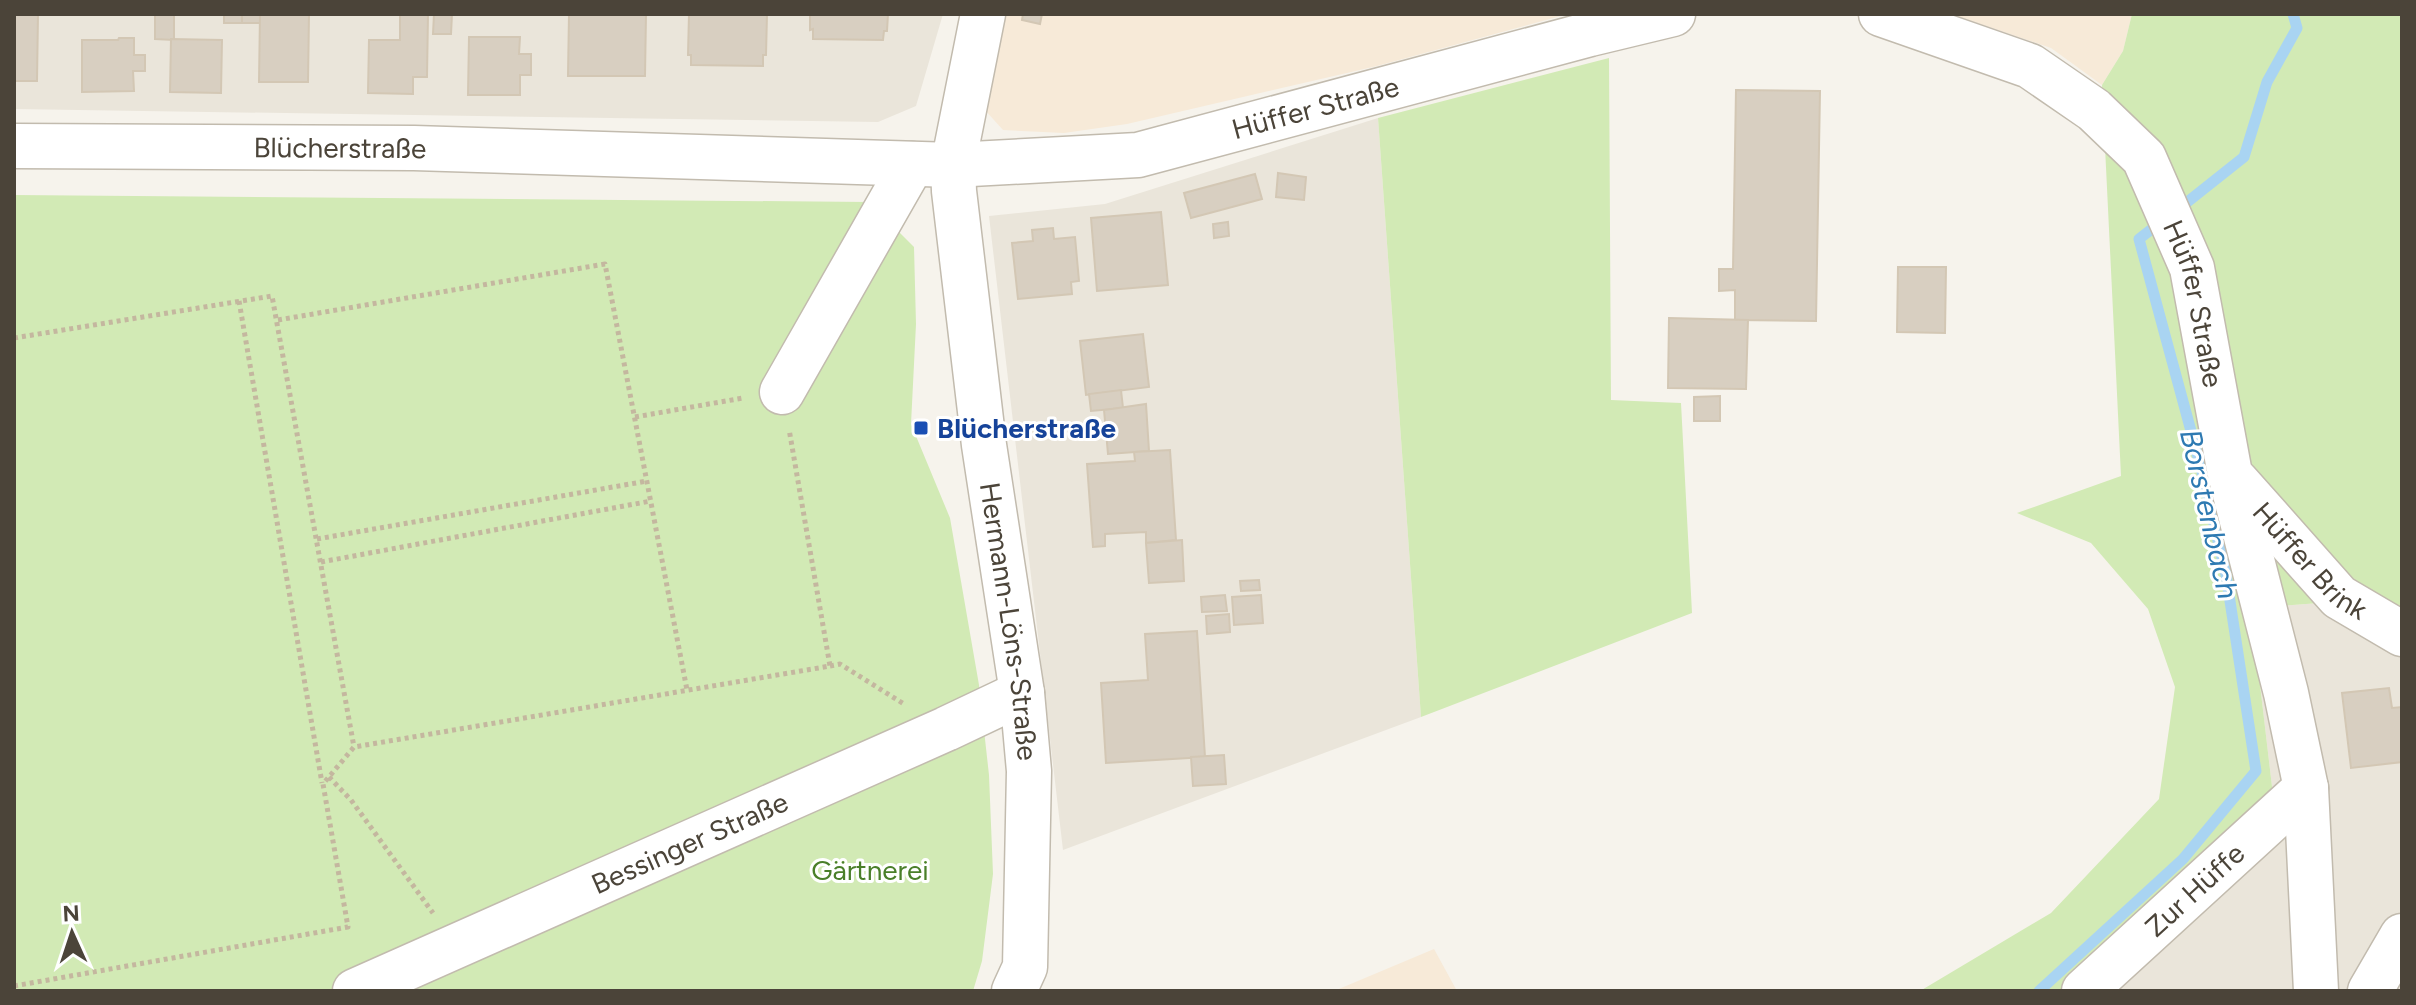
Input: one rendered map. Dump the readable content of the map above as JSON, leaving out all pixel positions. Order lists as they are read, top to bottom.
{
  "streets": {
    "street": [
      "Hüffer Straße",
      "Blücherstraße",
      "Hüffer Brink",
      "Hermann-Löns-Straße",
      "Bessinger Straße",
      "Zur Hüffe"
    ]
  },
  "crossings": [
    ["Hüffer Straße", "Blücherstraße"],
    ["Hüffer Straße", "Hüffer Brink"],
    ["Hüffer Straße", "Hermann-Löns-Straße"],
    ["Hüffer Straße", "Zur Hüffe"],
    ["Blücherstraße", "Hermann-Löns-Straße"],
    ["Hermann-Löns-Straße", "Bessinger Straße"]
  ],
  "water": ["Borstenbach"],
  "parks": ["Gärtnerei"],
  "places": {
    "transit": ["Blücherstraße"]
  },
  "north": "top"
}
